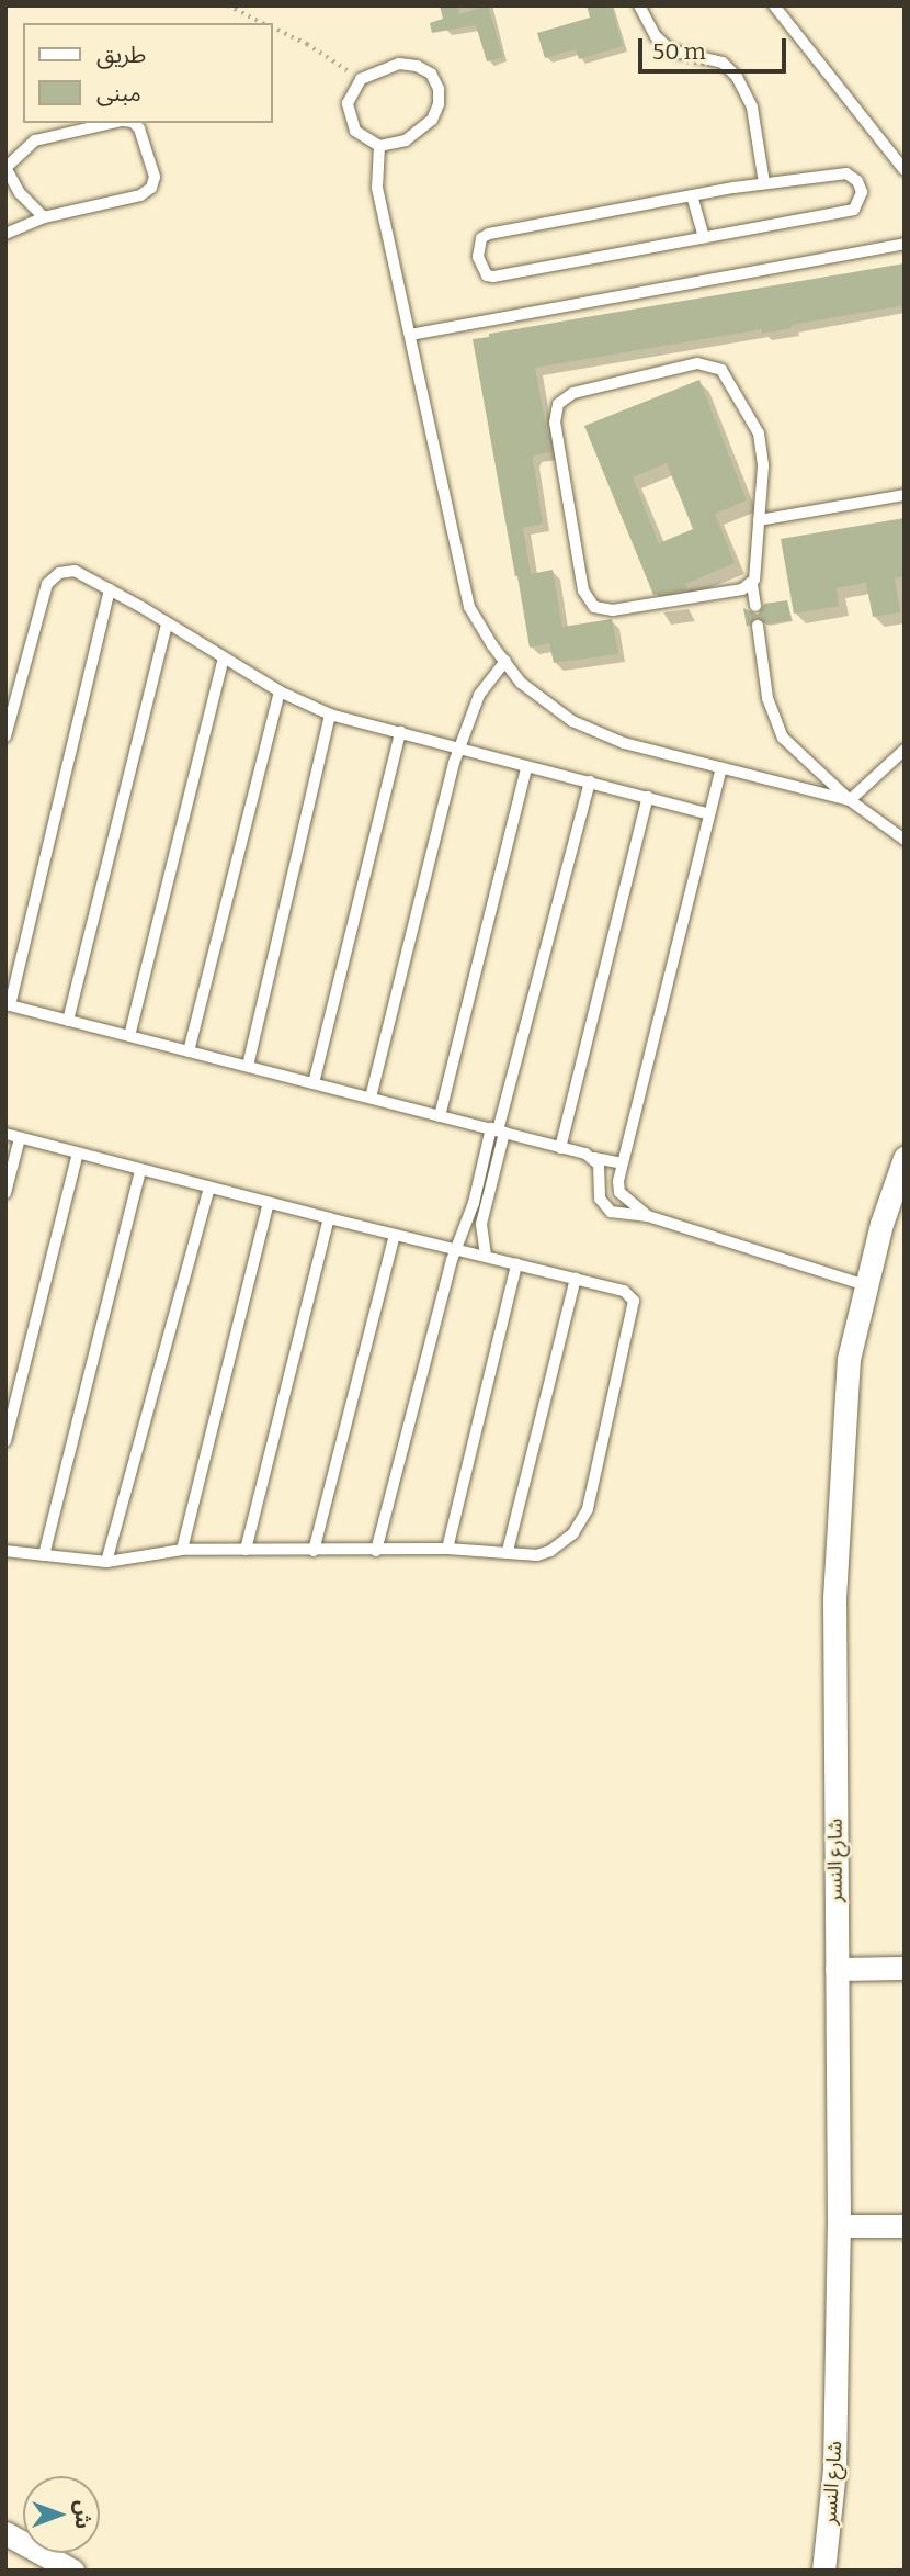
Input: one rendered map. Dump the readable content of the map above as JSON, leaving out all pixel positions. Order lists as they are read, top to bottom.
{
  "streets": {
    "street": ["شارع النسر"]
  },
  "legend": ["طريق", "مبنى"],
  "scale_bar": "50 m",
  "north": "right"
}
